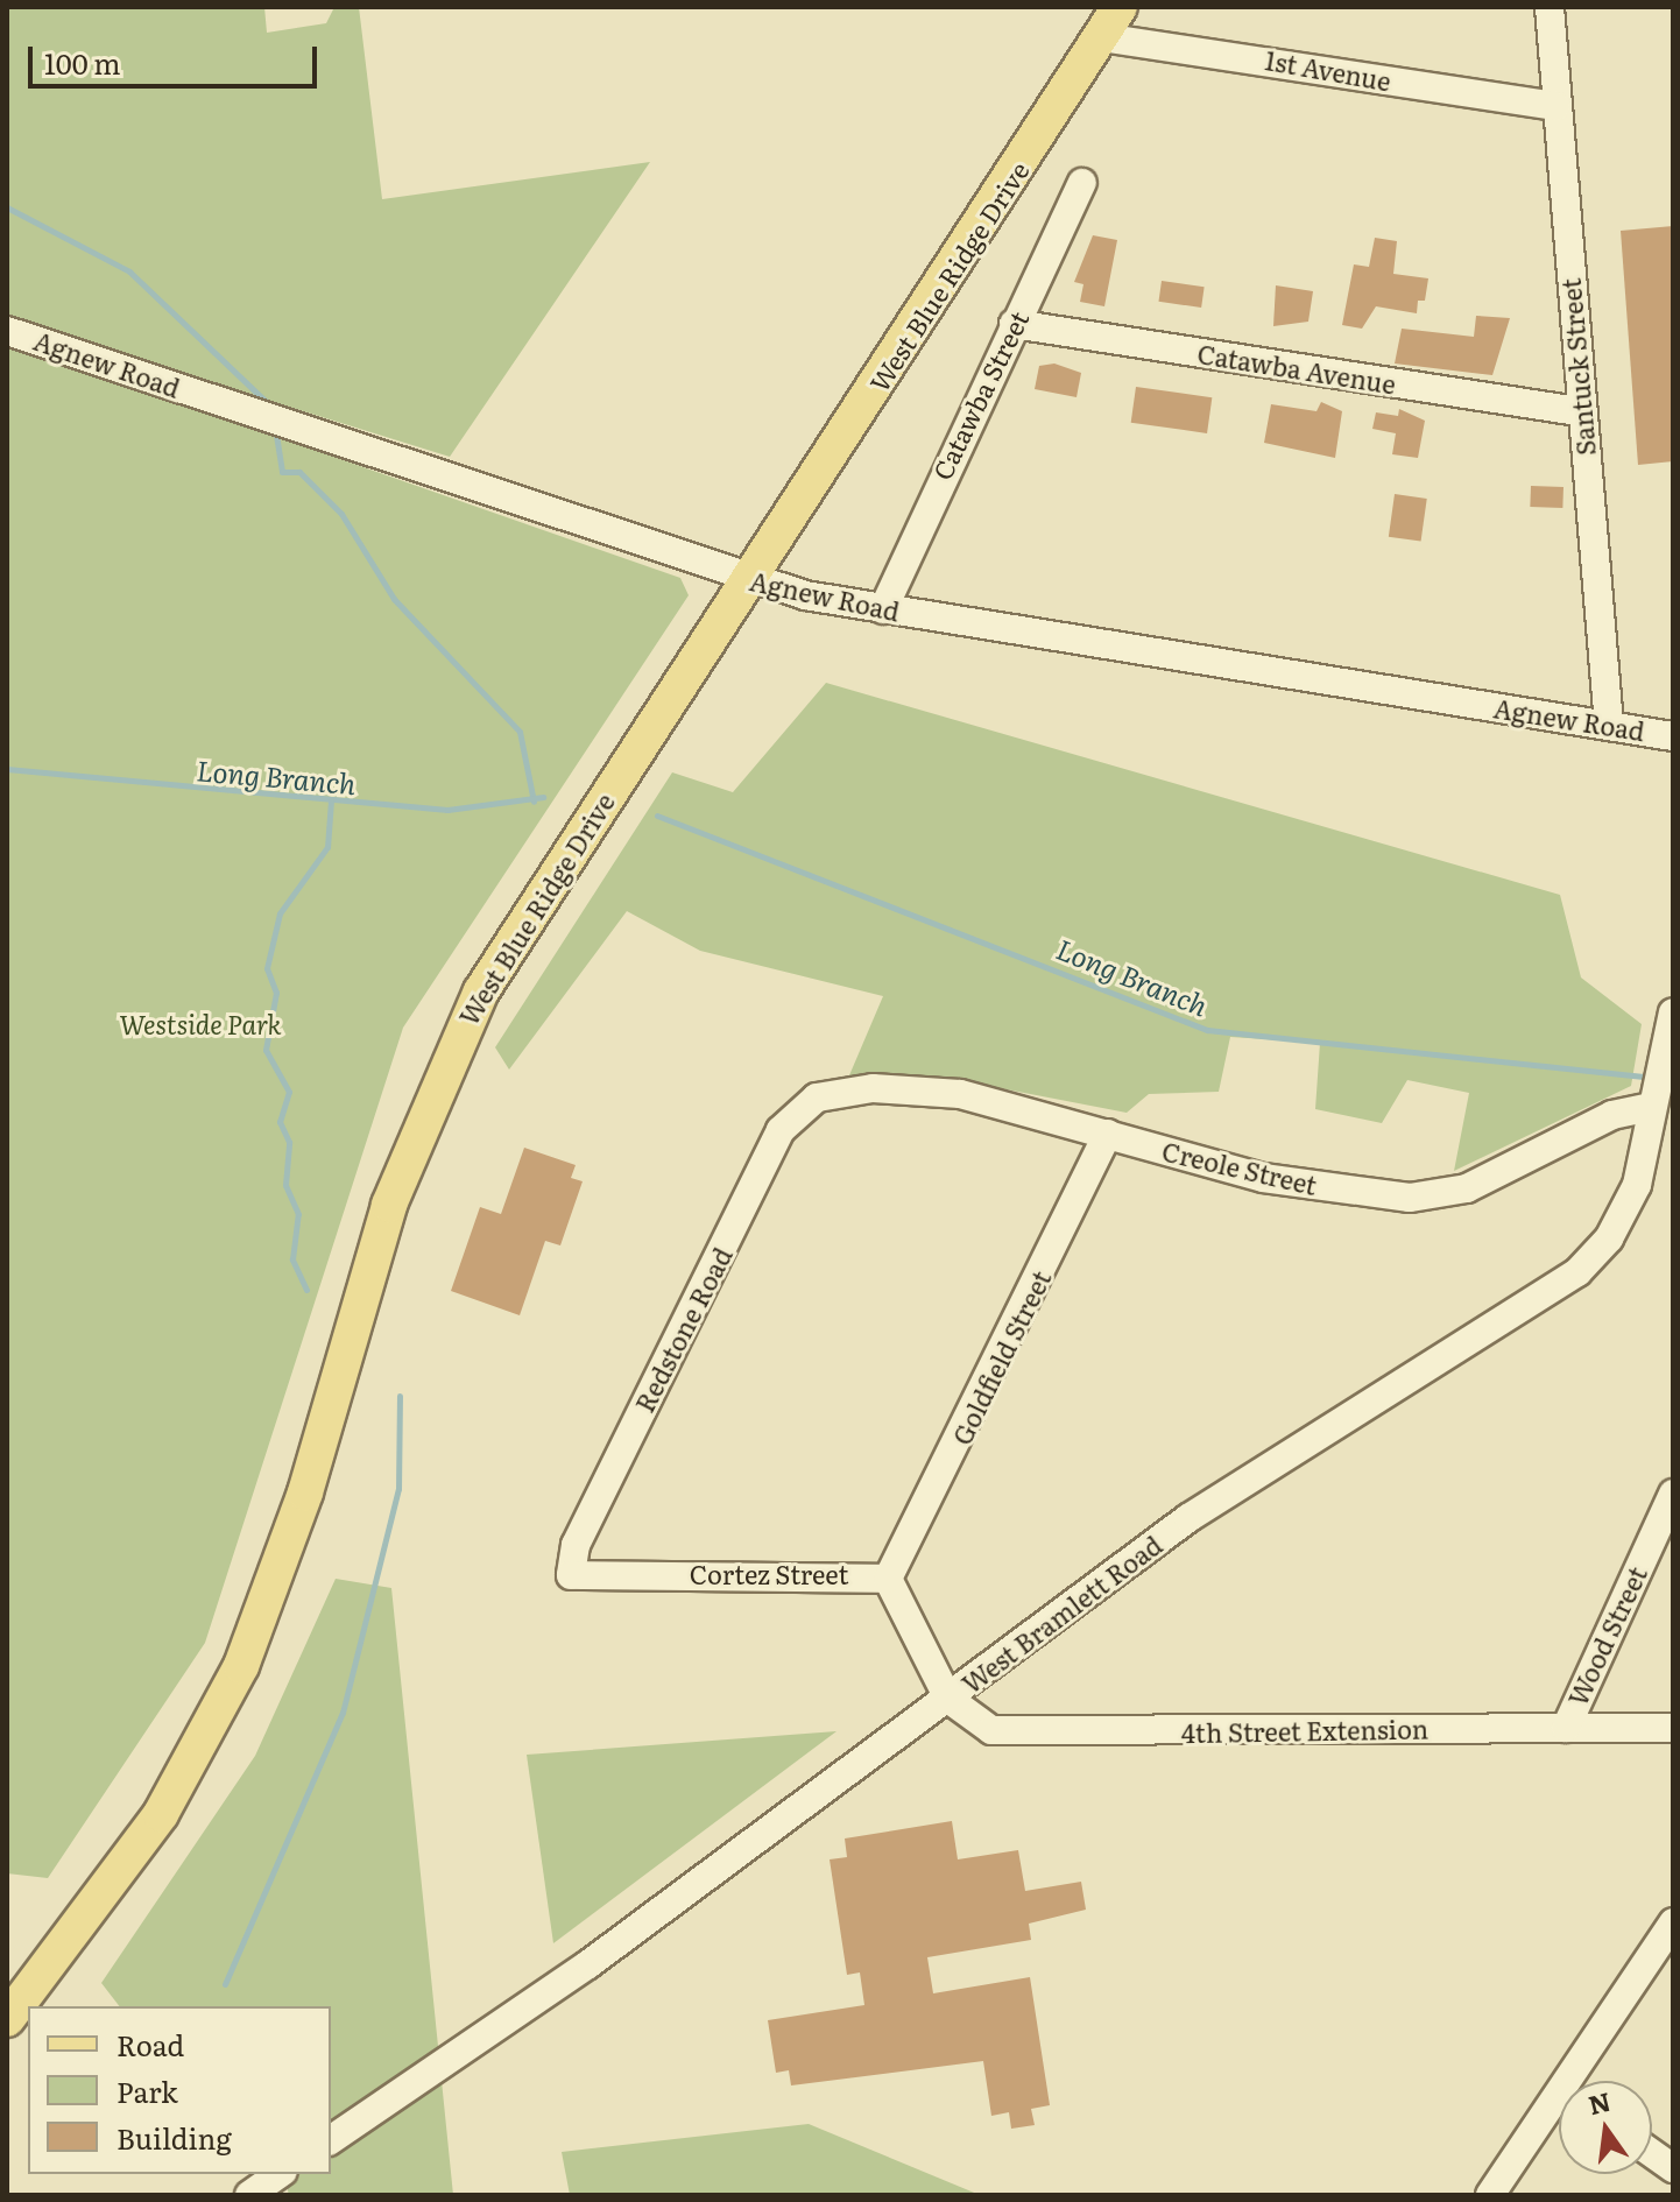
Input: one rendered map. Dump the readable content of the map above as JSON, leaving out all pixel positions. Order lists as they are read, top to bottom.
{
  "streets": {
    "main road": ["West Blue Ridge Drive"],
    "street": [
      "1st Avenue",
      "Agnew Road",
      "Santuck Street",
      "Catawba Avenue",
      "Catawba Street",
      "Creole Street",
      "Redstone Road",
      "Goldfield Street",
      "Cortez Street",
      "West Bramlett Road",
      "Wood Street",
      "4th Street Extension"
    ]
  },
  "crossings": [
    ["1st Avenue", "West Blue Ridge Drive"],
    ["1st Avenue", "Santuck Street"],
    ["West Blue Ridge Drive", "Agnew Road"],
    ["Agnew Road", "Santuck Street"],
    ["Agnew Road", "Catawba Street"],
    ["Santuck Street", "Catawba Avenue"],
    ["Catawba Avenue", "Catawba Street"],
    ["Creole Street", "Redstone Road"],
    ["Creole Street", "Goldfield Street"],
    ["Creole Street", "West Bramlett Road"],
    ["Redstone Road", "Cortez Street"],
    ["Goldfield Street", "Cortez Street"],
    ["West Bramlett Road", "4th Street Extension"],
    ["Wood Street", "4th Street Extension"]
  ],
  "water": ["Long Branch"],
  "parks": ["Westside Park"],
  "legend": ["Road", "Park", "Building"],
  "scale_bar": "100 m",
  "north": "top"
}
